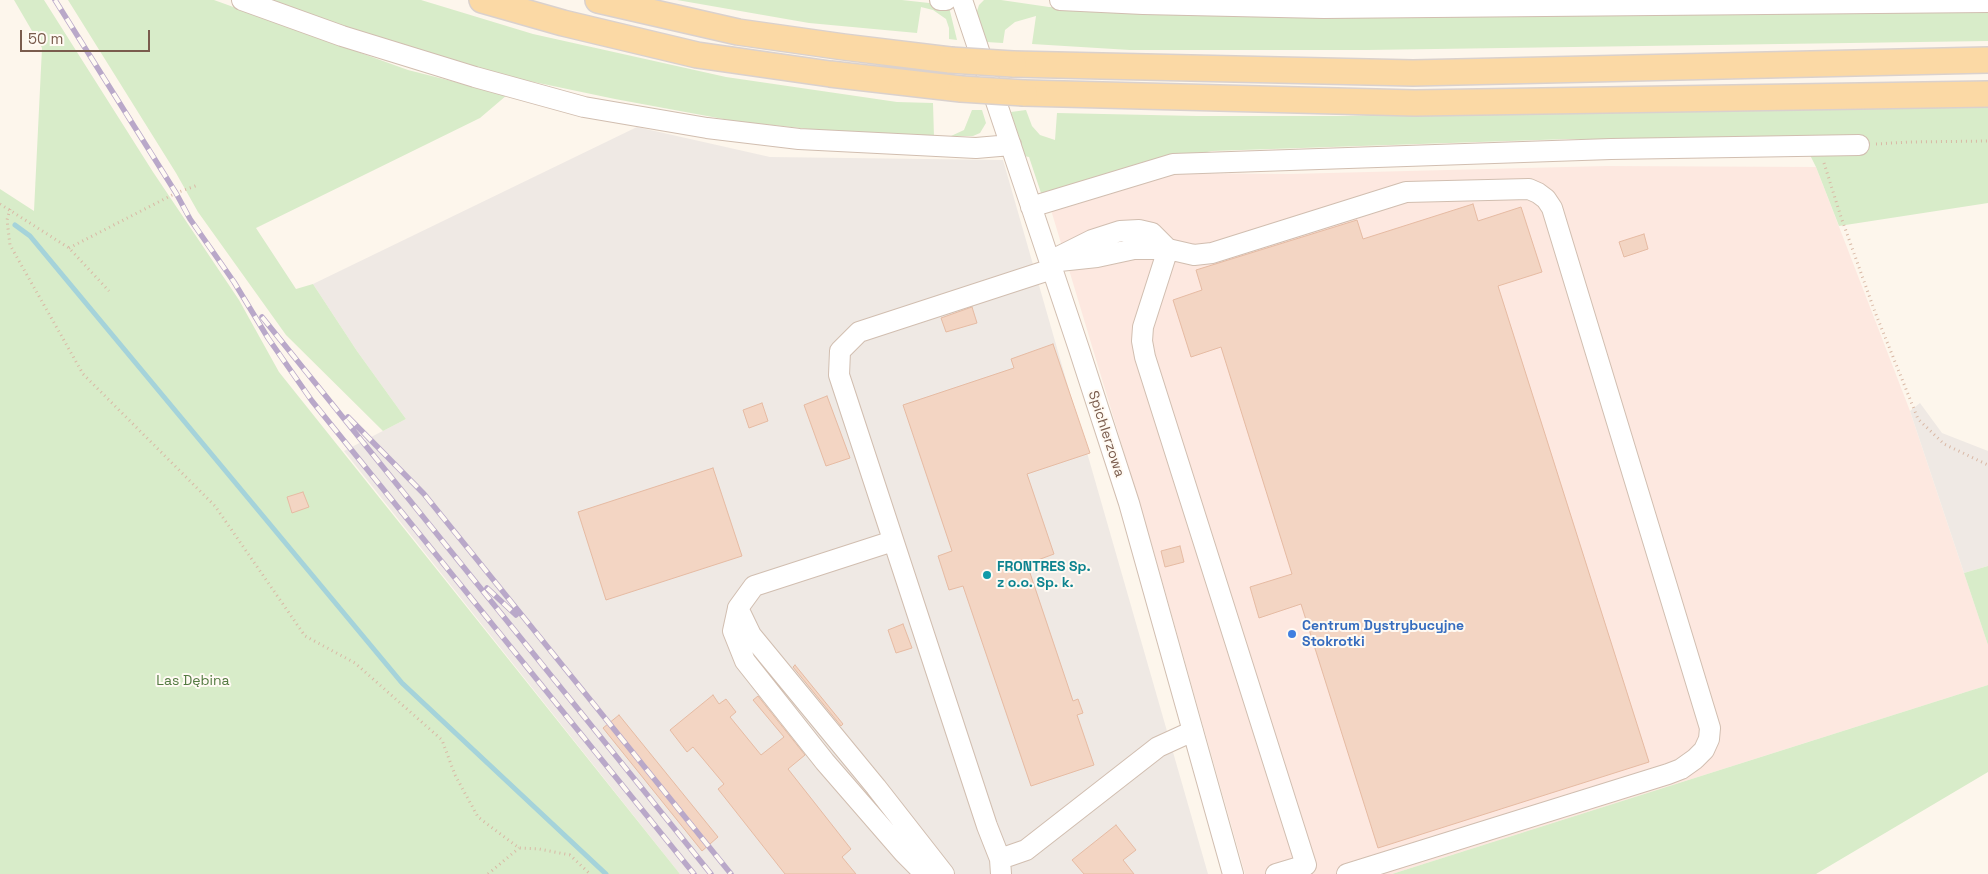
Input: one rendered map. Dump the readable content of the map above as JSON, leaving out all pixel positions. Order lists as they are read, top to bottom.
{
  "streets": {
    "street": ["Spichlerzowa"]
  },
  "parks": ["Las Dębina"],
  "places": ["FRONTRES Sp. z o.o. Sp. k.", "Centrum Dystrybucyjne Stokrotki"],
  "scale_bar": "50 m"
}
